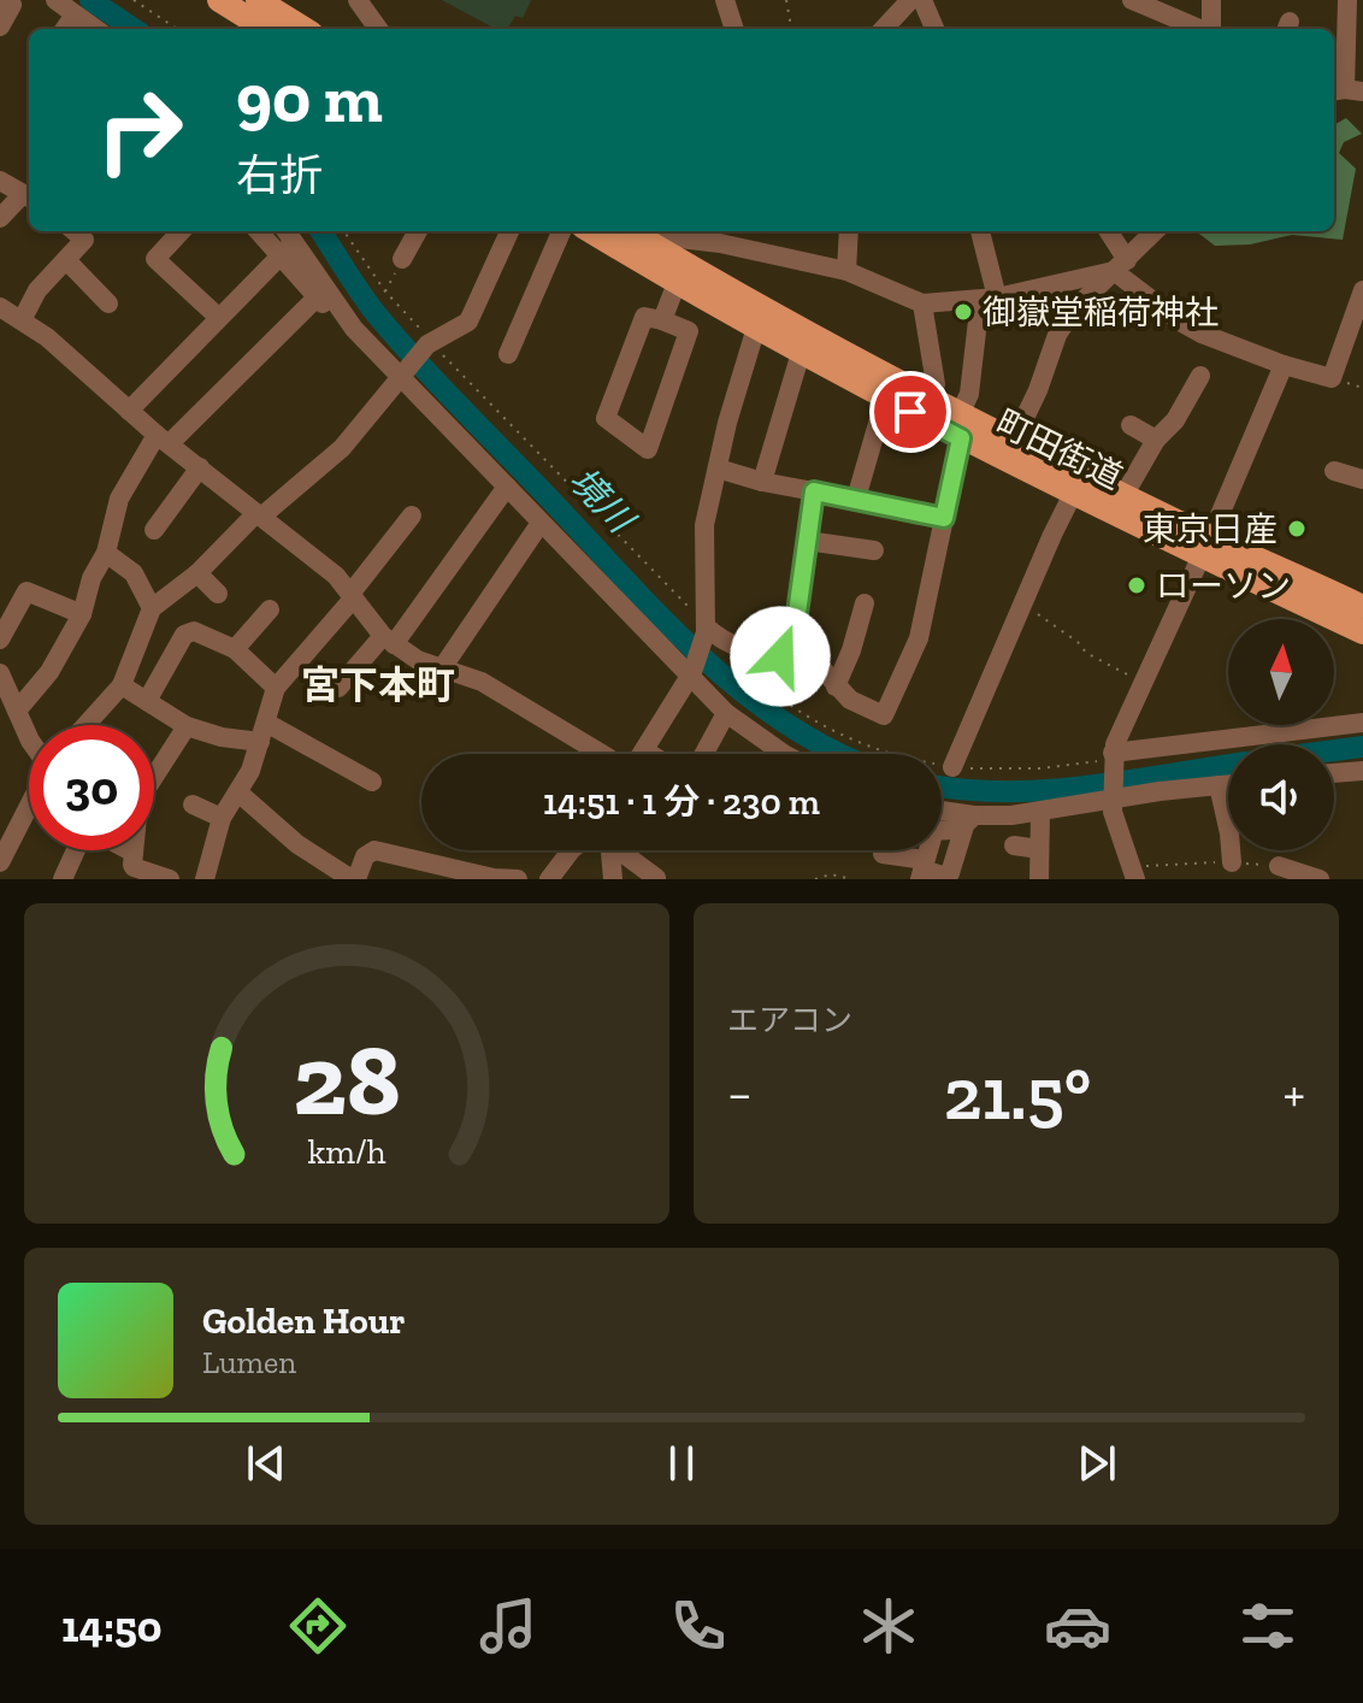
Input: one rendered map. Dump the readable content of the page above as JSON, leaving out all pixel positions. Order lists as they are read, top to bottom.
{
  "streets": {
    "main road": ["町田街道"]
  },
  "districts": ["宮下本町"],
  "water": ["境川"],
  "places": ["御嶽堂稲荷神社", "東京日産", "ローソン"],
  "north": "top",
  "page": {
    "turn": ["90 m", "右折"],
    "limit": "30",
    "trip": "14:51 · 1 分 · 230 m",
    "tile": "エアコン",
    "heat": ["−", "21.5°", "+"],
    "song": ["Golden Hour", "Lumen"],
    "tabs": "14:50",
    "gauge": ["28", "km/h"]
  }
}
